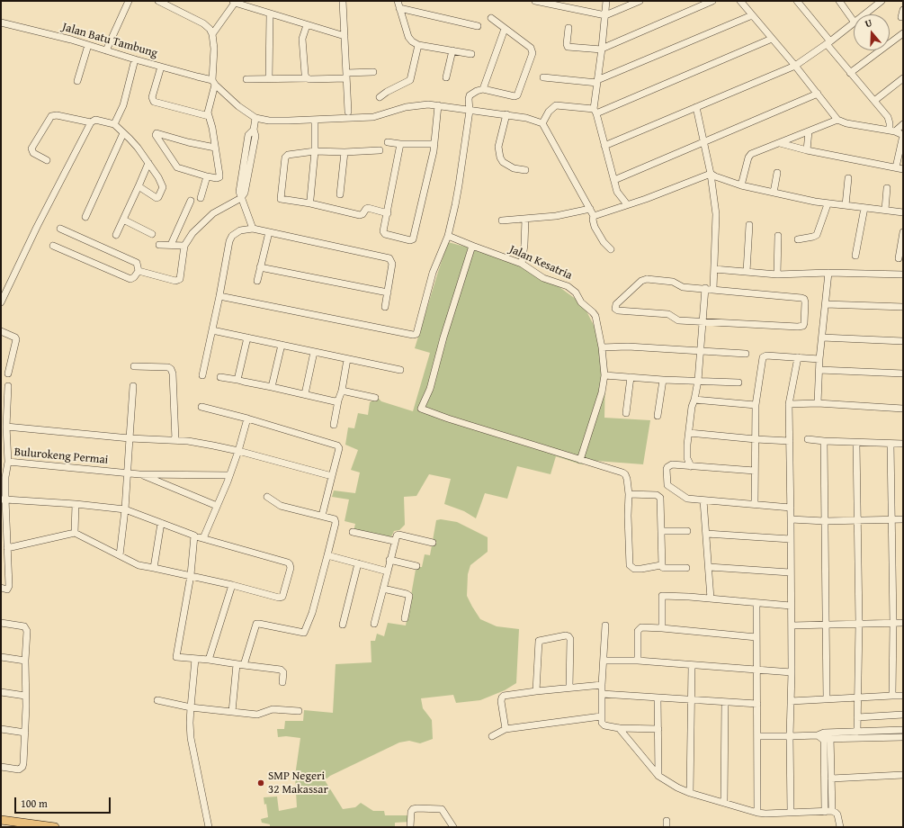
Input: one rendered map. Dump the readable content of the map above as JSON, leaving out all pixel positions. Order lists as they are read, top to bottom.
{
  "streets": {
    "street": ["Jalan Batu Tambung", "Jalan Kesatria", "Bulurokeng Permai"]
  },
  "places": ["SMP Negeri 32 Makassar"],
  "scale_bar": "100 m",
  "north": "top"
}
